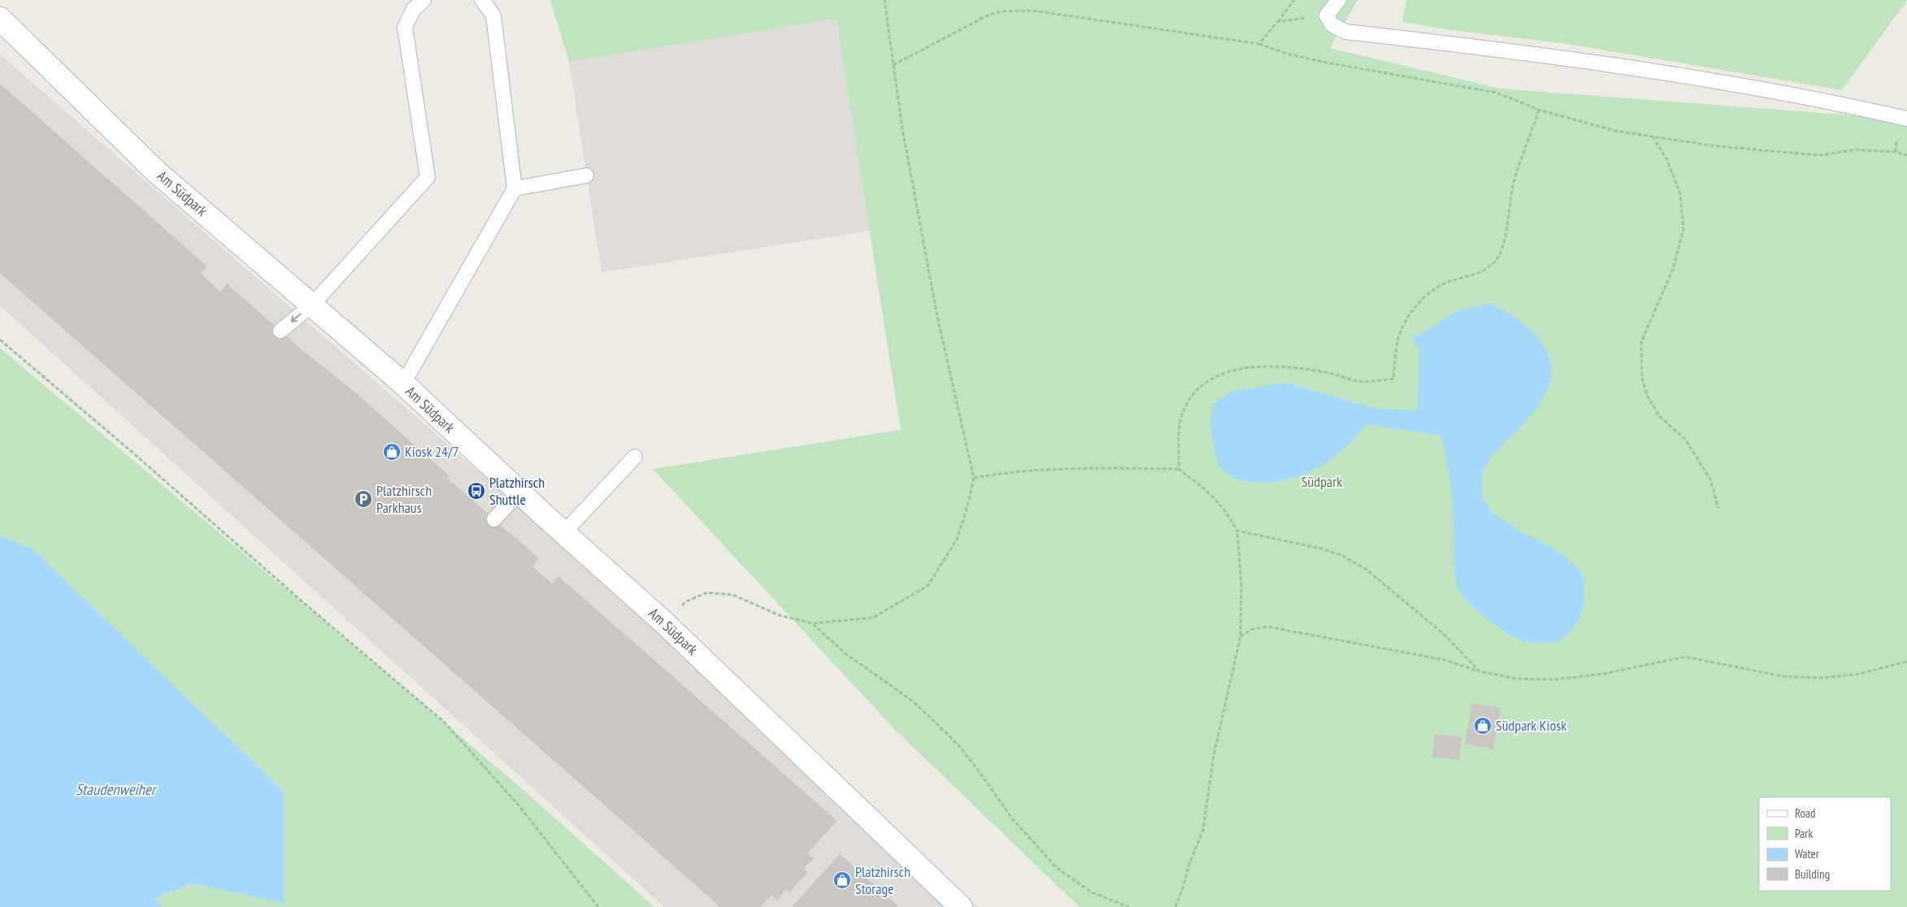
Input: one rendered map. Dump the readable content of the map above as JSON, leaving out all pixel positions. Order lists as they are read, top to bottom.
{
  "streets": {
    "street": ["Am Südpark"]
  },
  "water": ["Staudenweiher"],
  "parks": ["Südpark"],
  "places": {
    "shop": ["Kiosk 24/7", "Südpark Kiosk", "Platzhirsch Storage"],
    "bus stop": ["Platzhirsch Shuttle"],
    "parking": ["Platzhirsch Parkhaus"]
  },
  "legend": [
    "Road",
    "Park",
    "Water",
    "Building"
  ]
}
